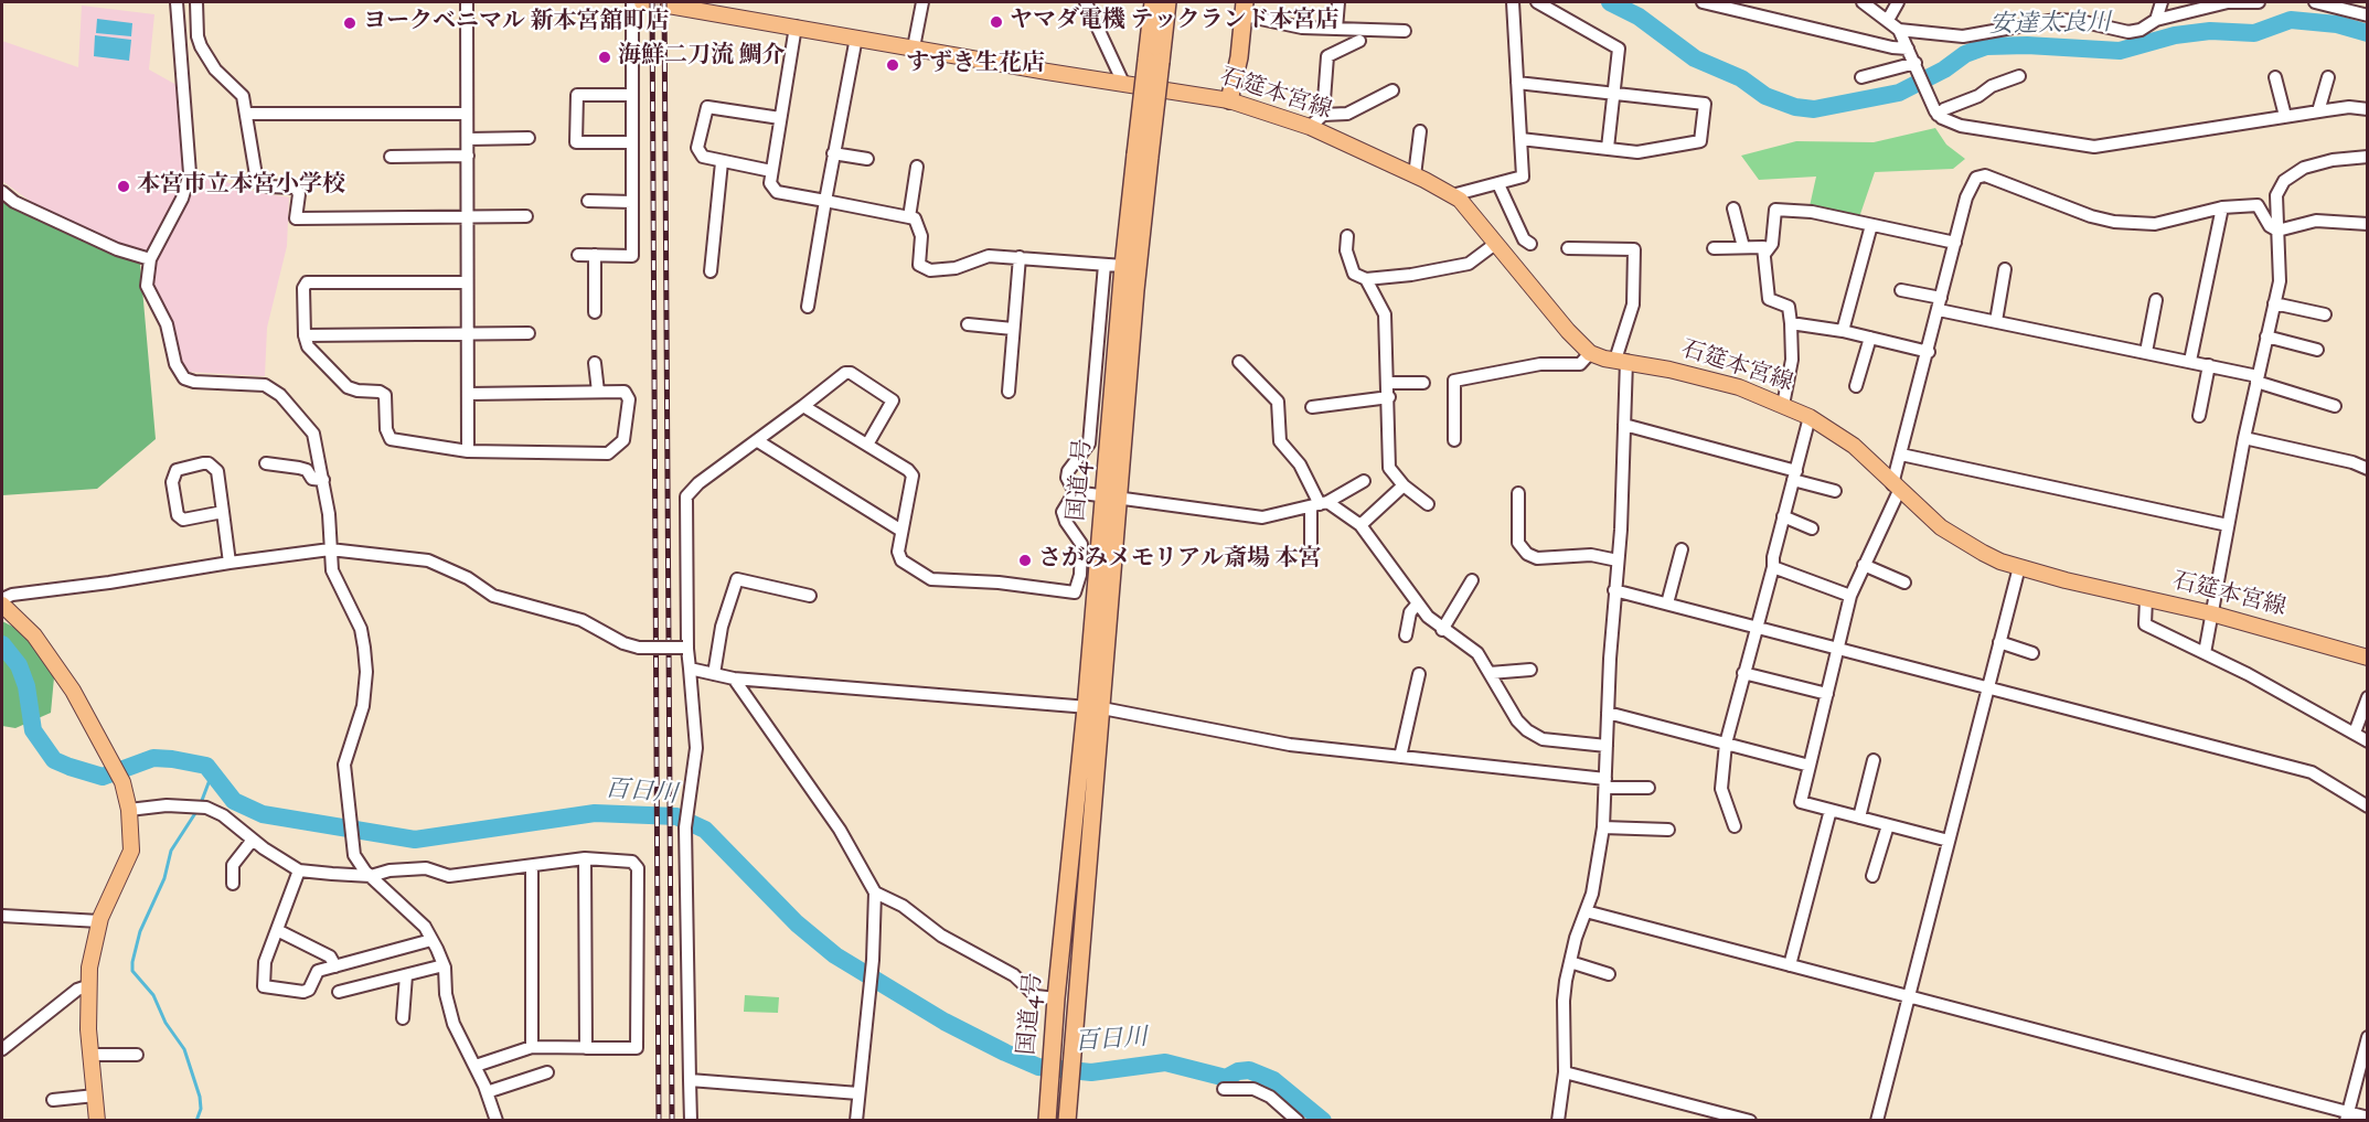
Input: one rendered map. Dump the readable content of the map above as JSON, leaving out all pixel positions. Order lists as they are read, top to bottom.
{
  "streets": {
    "highway": ["国道4号"],
    "main road": ["石筵本宮線"]
  },
  "water": ["安達太良川", "百日川"],
  "places": [
    "ヤマダ電機 テックランド本宮店",
    "ヨークベニマル 新本宮舘町店",
    "海鮮二刀流 鯛介",
    "すずき生花店",
    "本宮市立本宮小学校",
    "さがみメモリアル斎場 本宮"
  ]
}
